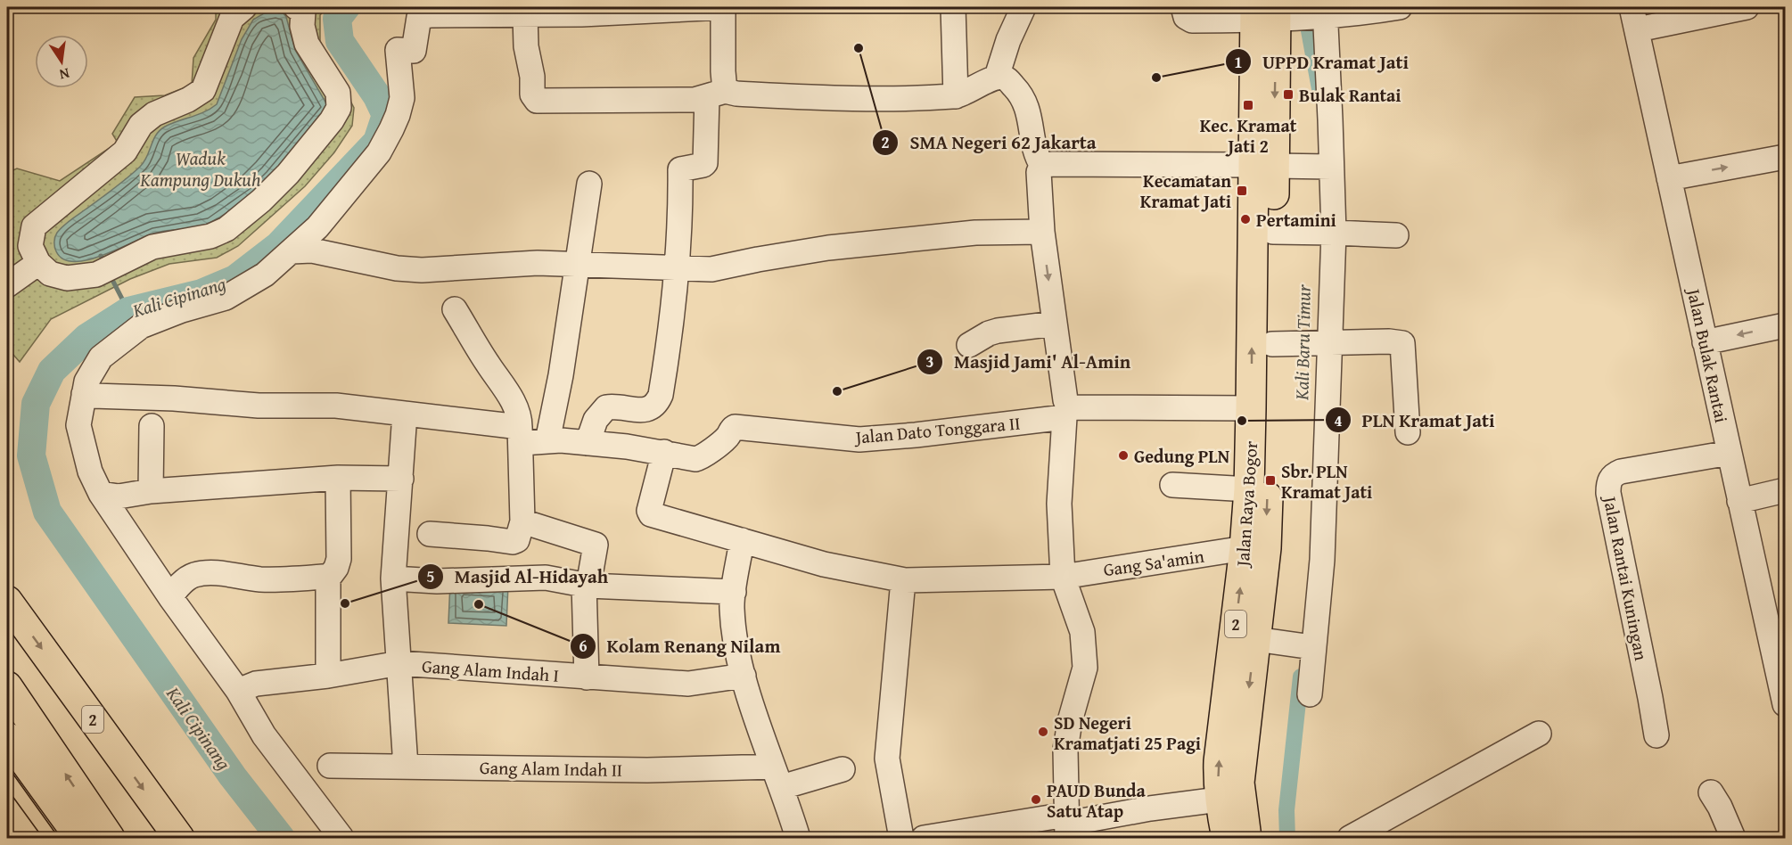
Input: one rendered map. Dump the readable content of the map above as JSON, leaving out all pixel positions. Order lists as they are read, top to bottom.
{
  "streets": {
    "highway": ["Jalan Raya Bogor", "2"],
    "street": [
      "Jalan Bulak Rantai",
      "Jalan Dato Tonggara II",
      "Gang Sa'amin",
      "Jalan Rantai Kuningan",
      "Gang Alam Indah I",
      "Gang Alam Indah II"
    ]
  },
  "crossings": [
    ["Jalan Bulak Rantai", "Jalan Rantai Kuningan"],
    ["Jalan Raya Bogor", "Gang Sa'amin"]
  ],
  "water": ["Waduk Kampung Dukuh", "Kali Cipinang", "Kali Baru Timur"],
  "places": {
    "other": [
      "SMA Negeri 62 Jakarta",
      "UPPD Kramat Jati",
      "Pertamini",
      "Masjid Jami' Al-Amin",
      "PLN Kramat Jati",
      "Gedung PLN",
      "Masjid Al-Hidayah",
      "Kolam Renang Nilam",
      "SD Negeri Kramatjati 25 Pagi",
      "PAUD Bunda Satu Atap"
    ],
    "transit": [
      "Bulak Rantai",
      "Kec. Kramat Jati 2",
      "Kecamatan Kramat Jati",
      "Sbr. PLN Kramat Jati"
    ]
  },
  "north": "bottom"
}
